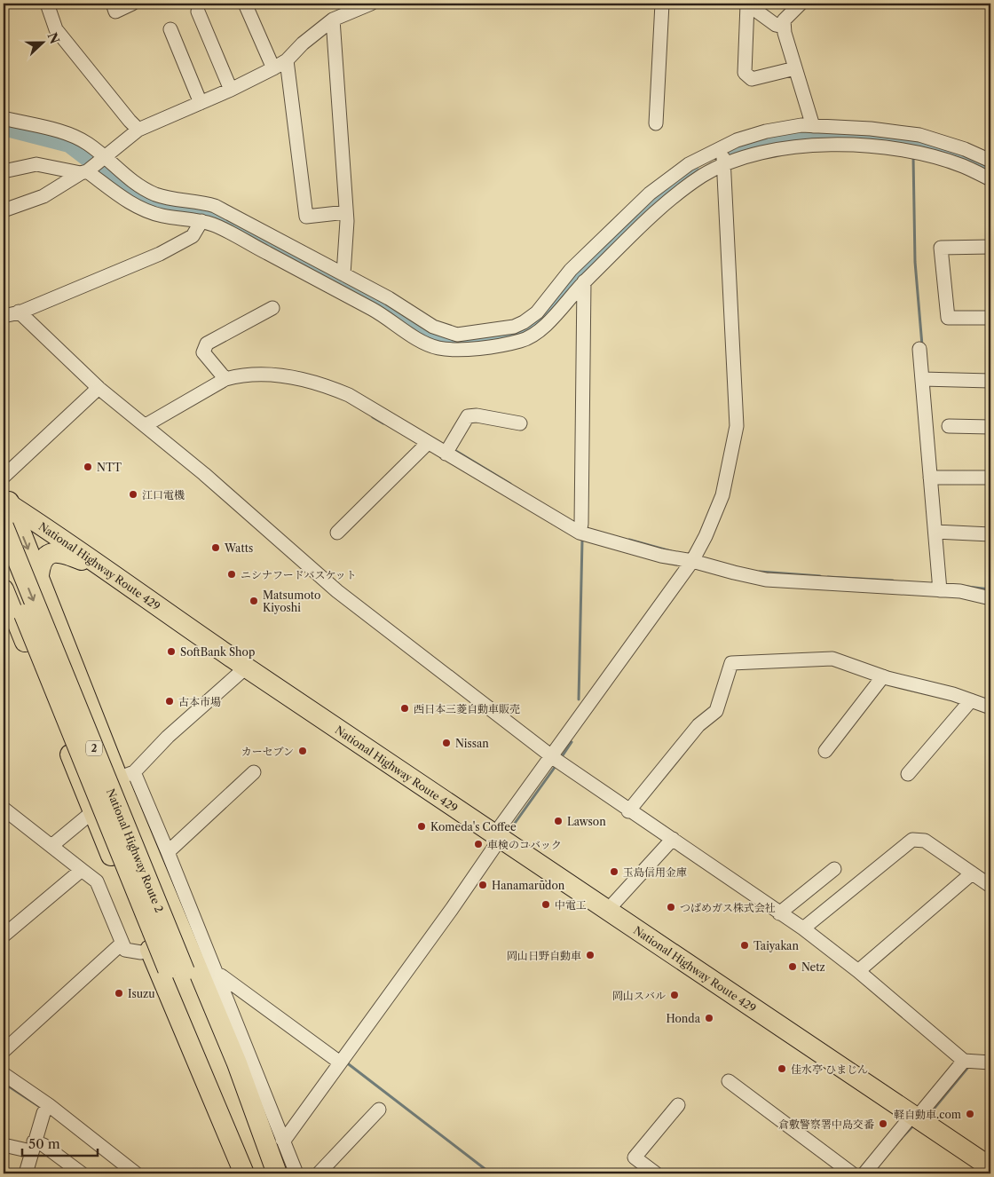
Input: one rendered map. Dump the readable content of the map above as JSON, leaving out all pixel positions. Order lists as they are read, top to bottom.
{
  "streets": {
    "highway": ["National Highway Route 429", "2", "National Highway Route 2"]
  },
  "places": [
    "NTT",
    "江口電機",
    "Watts",
    "ニシナフードバスケット",
    "Matsumoto Kiyoshi",
    "SoftBank Shop",
    "古本市場",
    "西日本三菱自動車販売",
    "Nissan",
    "カーセブン",
    "Lawson",
    "Komeda's Coffee",
    "車検のコバック",
    "玉島信用金庫",
    "Hanamarūdon",
    "中電工",
    "つばめガス株式会社",
    "Taiyakan",
    "岡山日野自動車",
    "Netz",
    "Isuzu",
    "岡山スバル",
    "Honda",
    "佳水亭 ひまじん",
    "軽自動車.com",
    "倉敷警察署中島交番"
  ],
  "scale_bar": "50 m",
  "north": "right"
}
